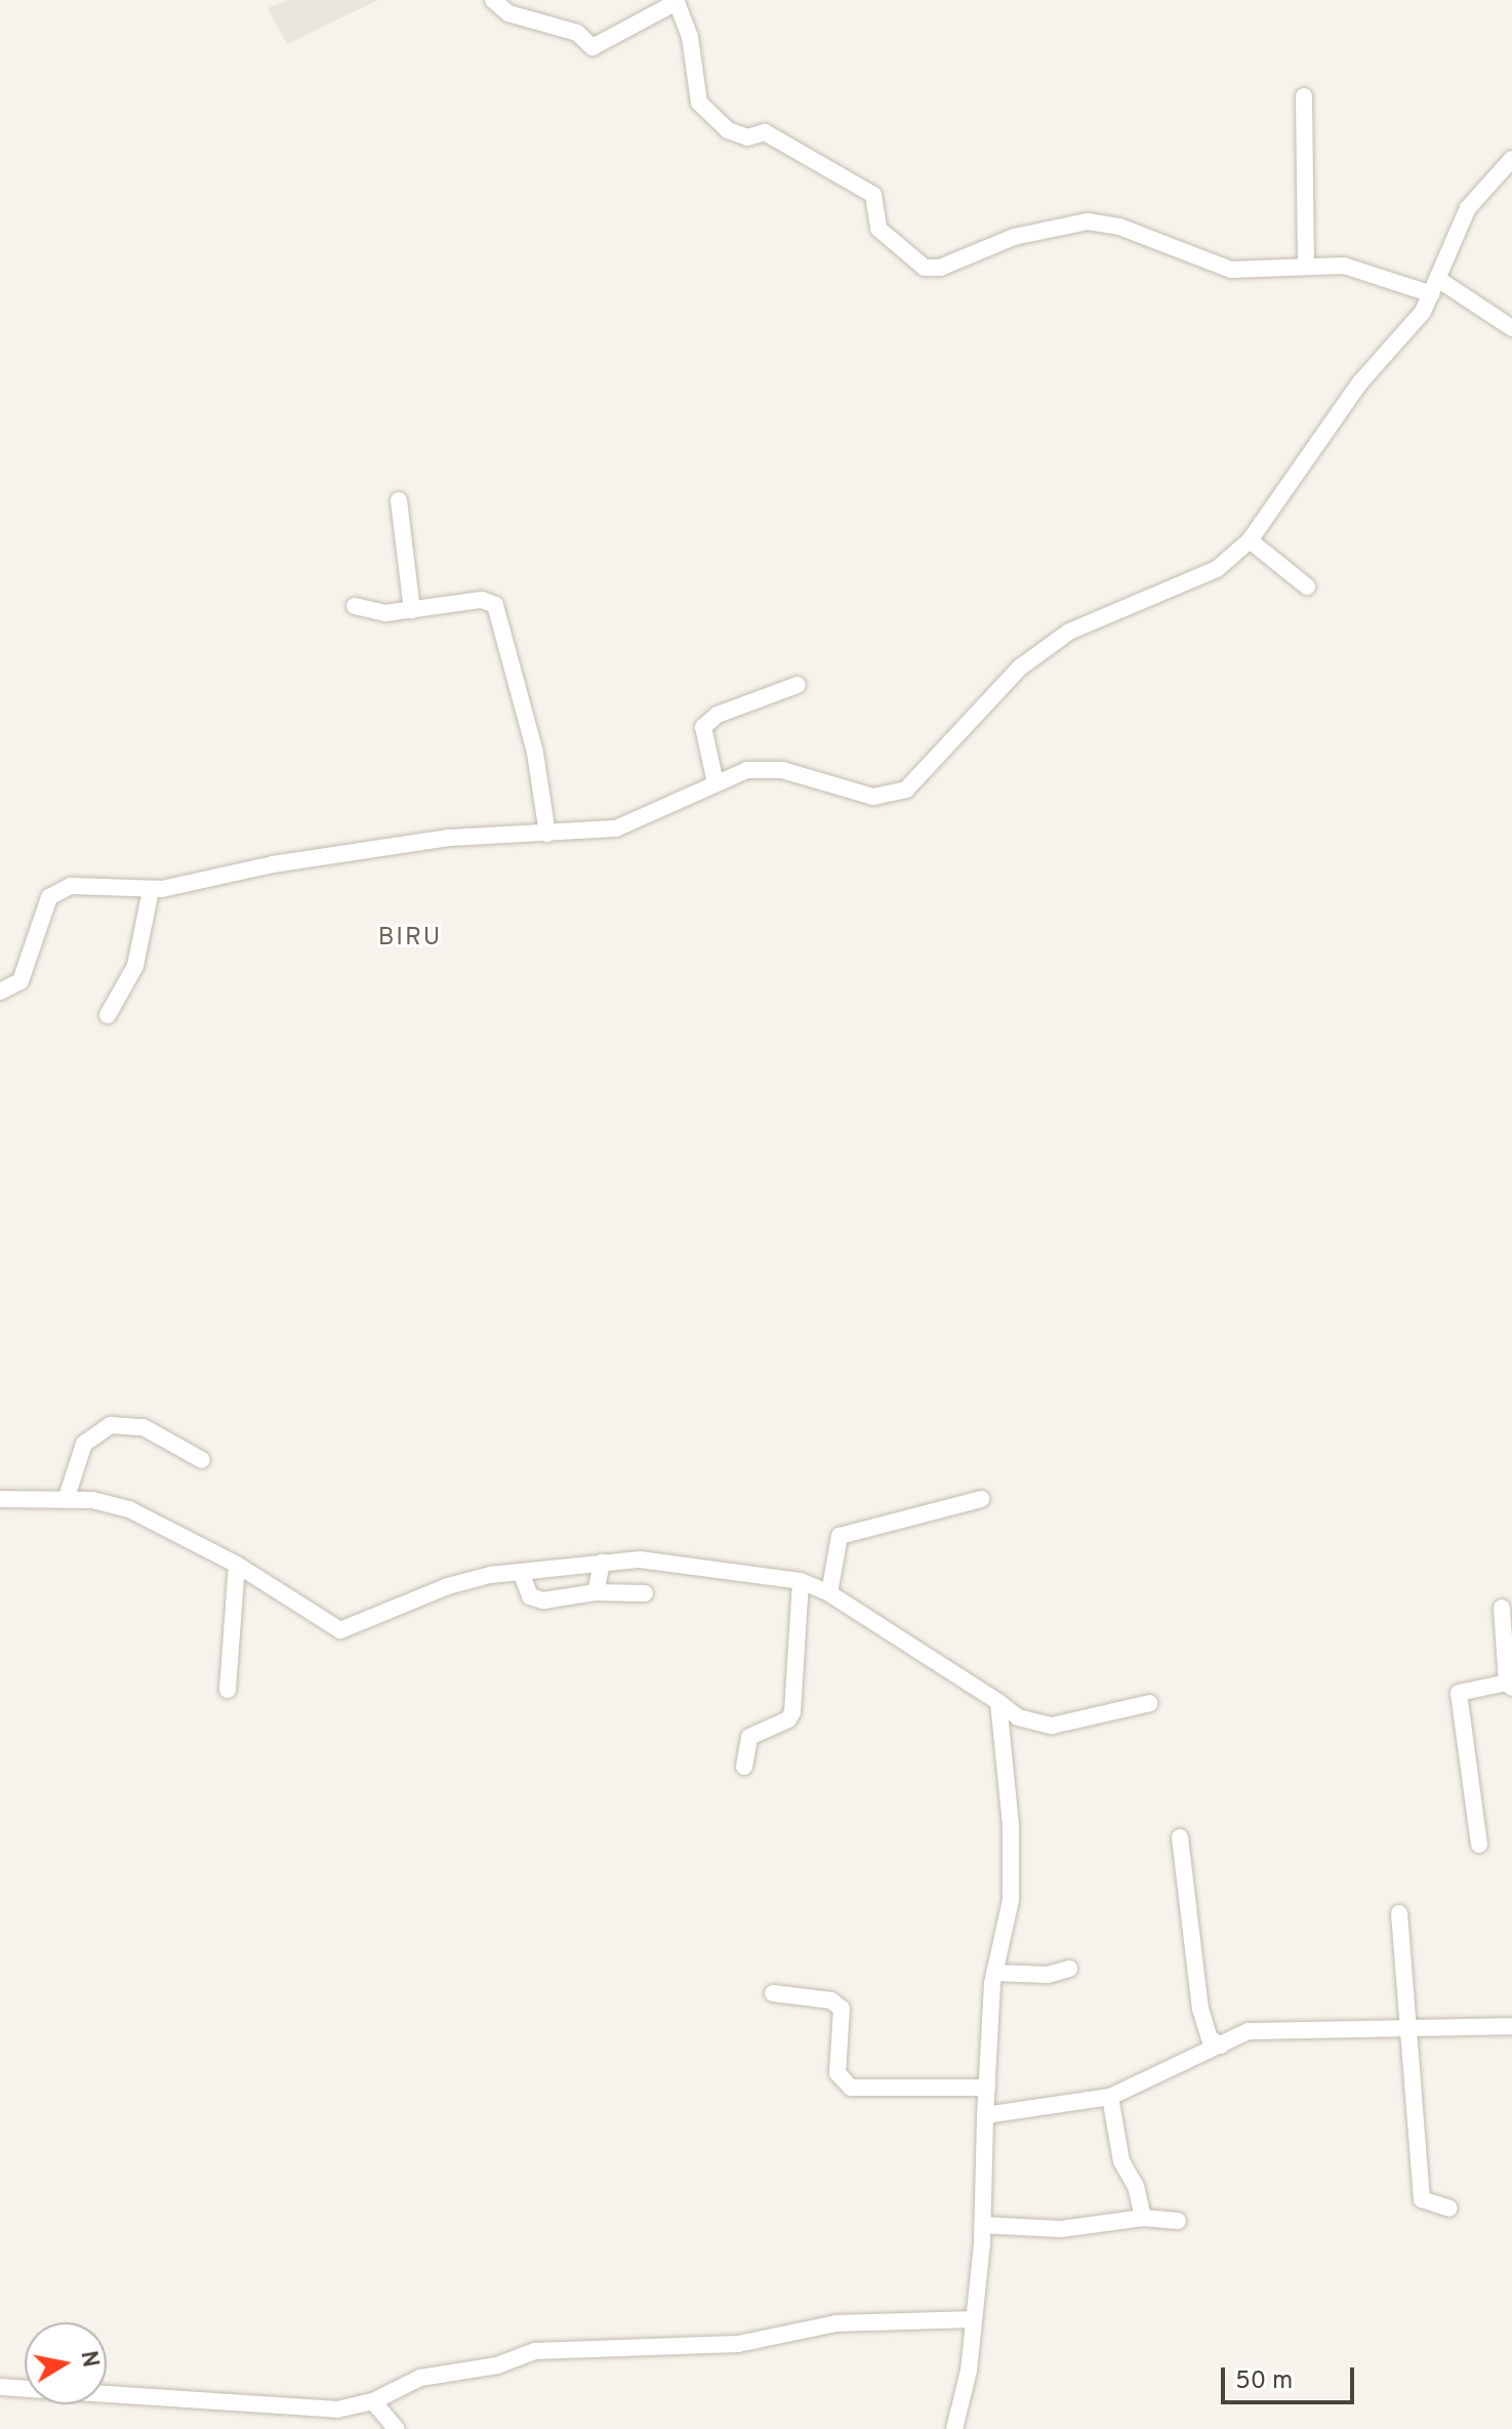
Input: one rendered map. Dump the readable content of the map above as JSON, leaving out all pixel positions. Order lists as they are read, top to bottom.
{
  "districts": ["BIRU"],
  "scale_bar": "50 m",
  "north": "right"
}
